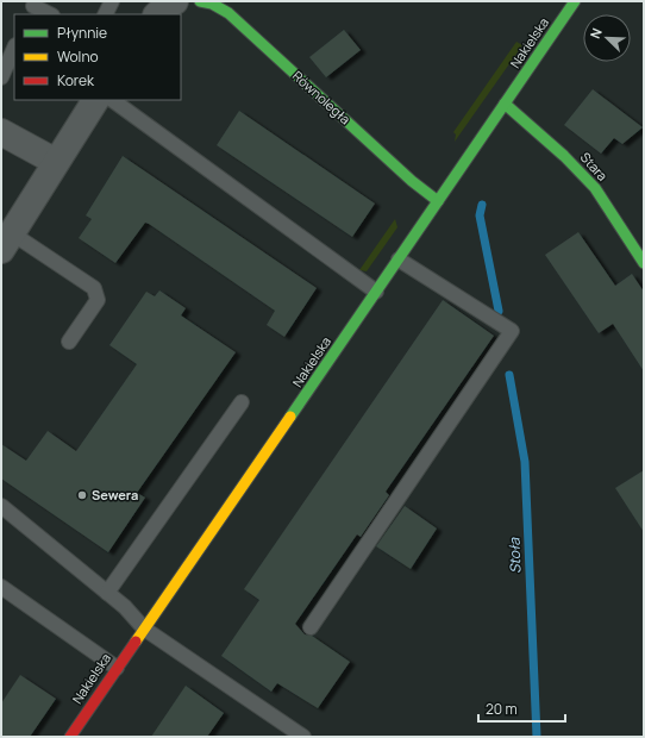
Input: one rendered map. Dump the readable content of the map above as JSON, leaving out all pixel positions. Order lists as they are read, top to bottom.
{
  "streets": {
    "street": ["Nakielska", "Równoległa", "Stara"]
  },
  "crossings": [
    ["Nakielska", "Równoległa"],
    ["Nakielska", "Stara"]
  ],
  "water": ["Stoła"],
  "places": ["Sewera"],
  "legend": ["Płynnie", "Wolno", "Korek"],
  "scale_bar": "20 m",
  "north": "top left"
}
